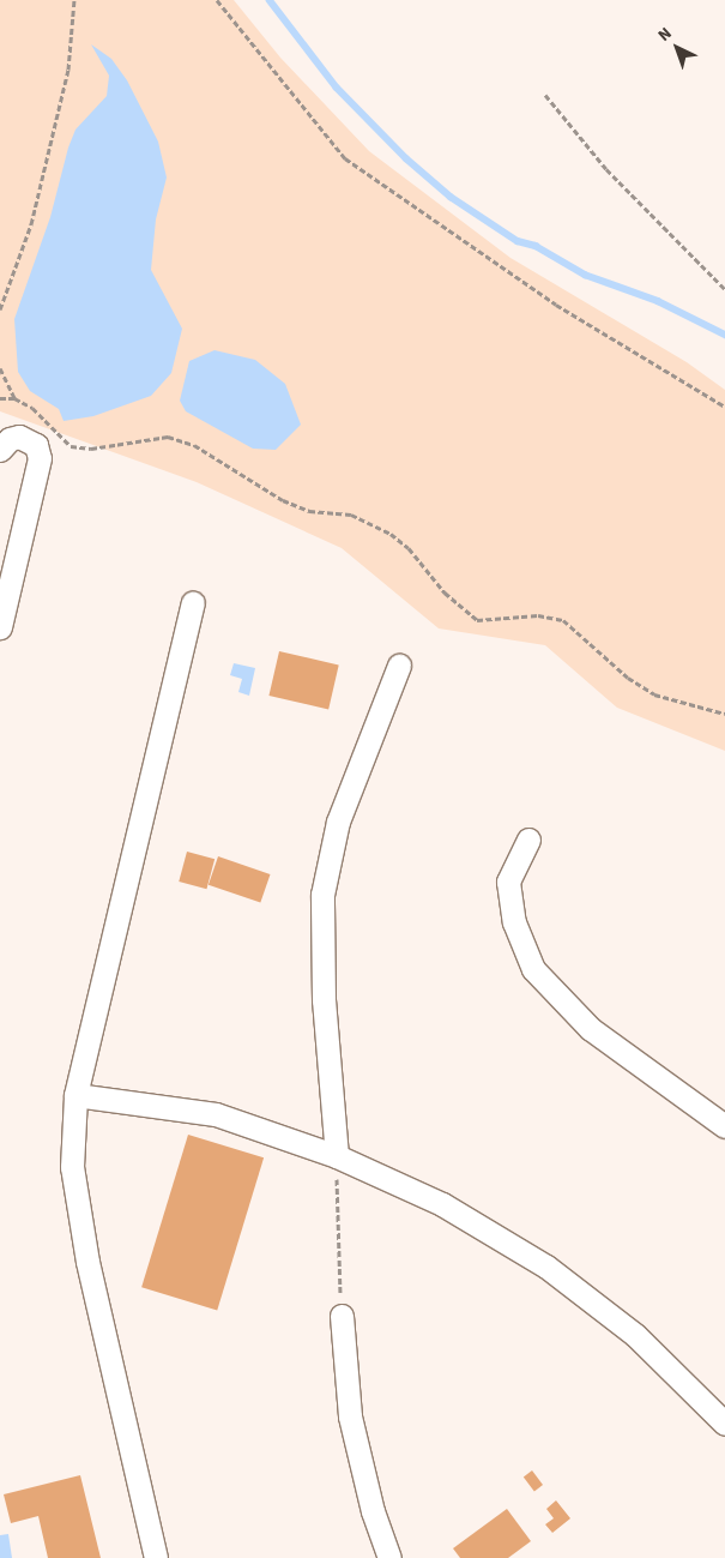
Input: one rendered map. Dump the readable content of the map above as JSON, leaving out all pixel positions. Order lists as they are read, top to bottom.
{
  "north": "top left"
}
